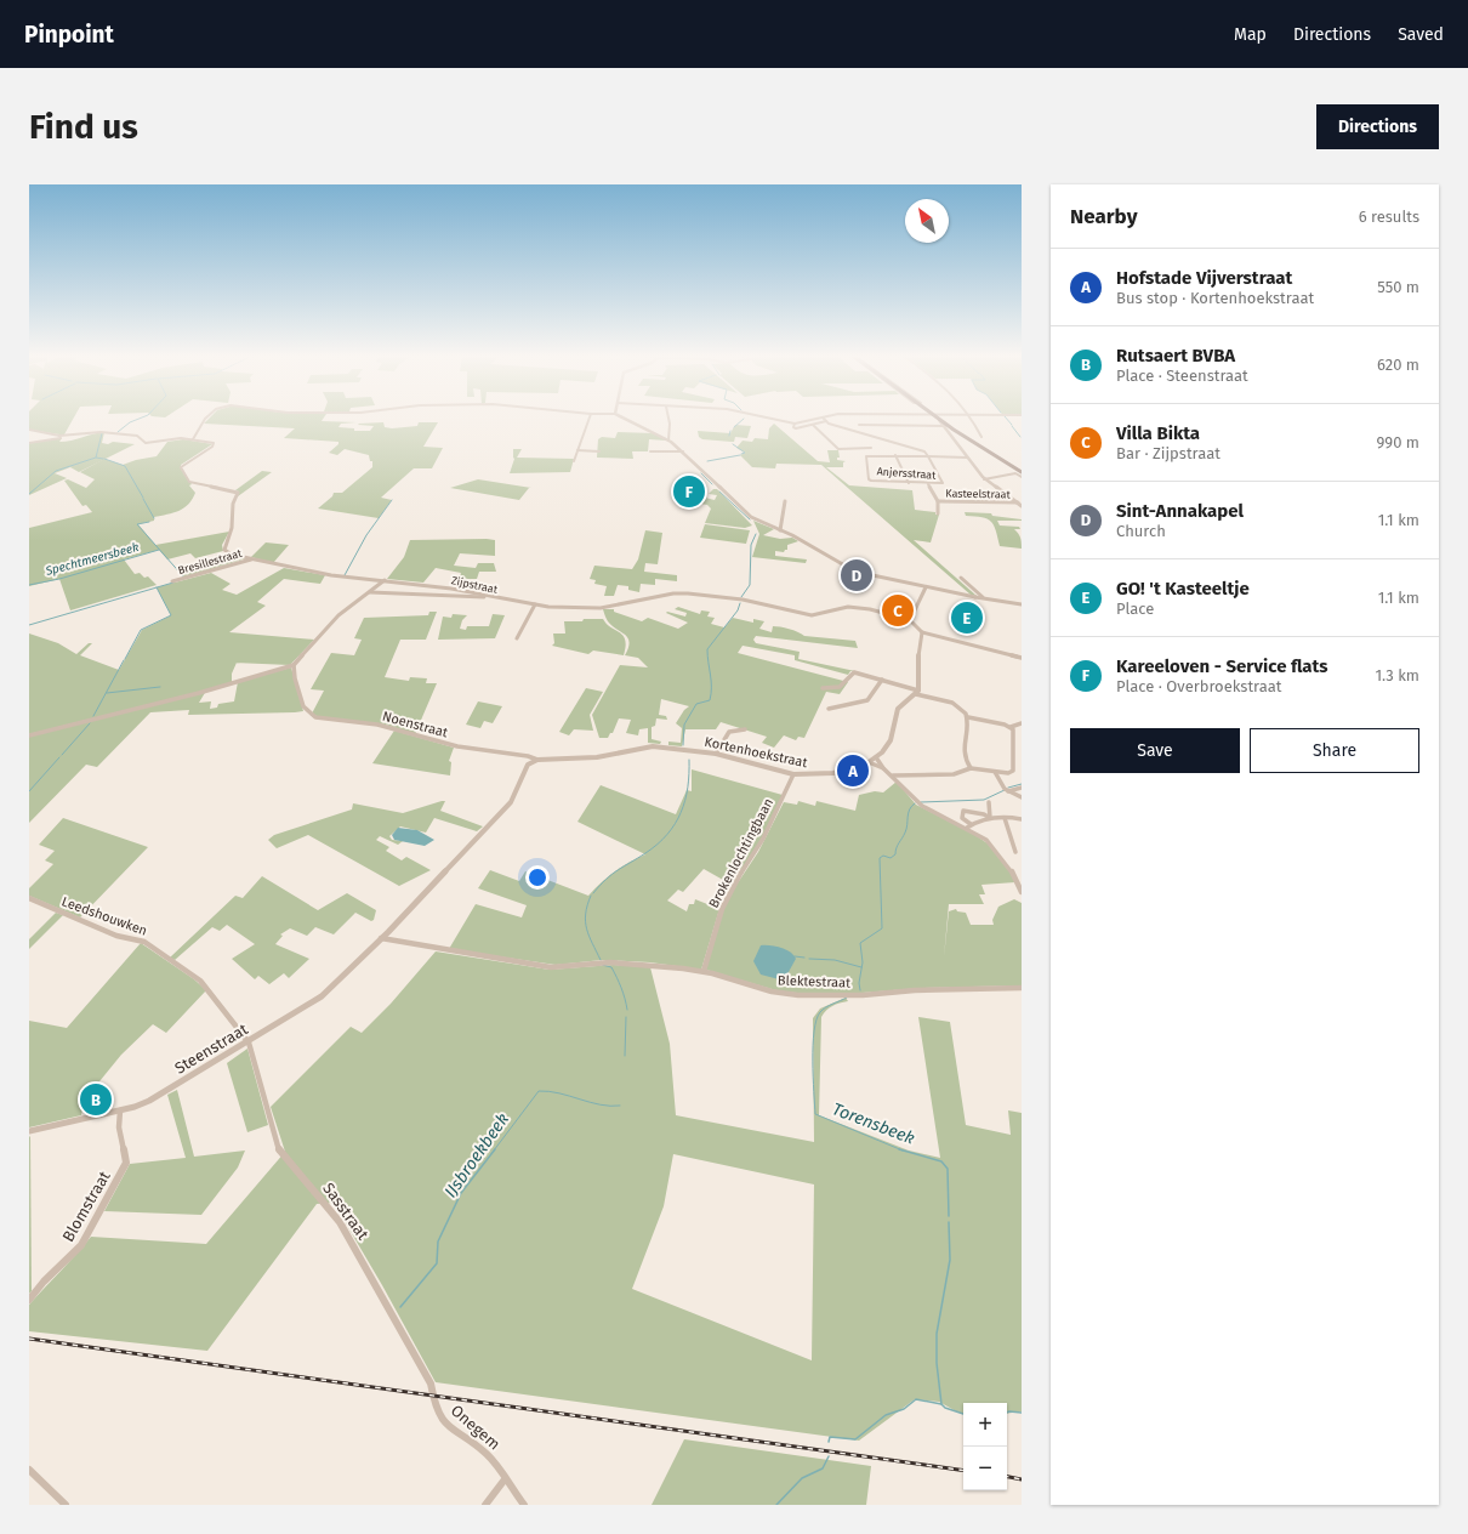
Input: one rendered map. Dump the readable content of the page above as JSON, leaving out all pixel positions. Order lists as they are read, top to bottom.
{
  "streets": {
    "street": [
      "Anjersstraat",
      "Kasteelstraat",
      "Bresillestraat",
      "Zijpstraat",
      "Noenstraat",
      "Kortenhoekstraat",
      "Brokenlochtingbaan",
      "Leedshouwken",
      "Blektestraat",
      "Steenstraat",
      "Blomstraat",
      "Sasstraat",
      "Onegem"
    ]
  },
  "crossings": [
    ["Anjersstraat", "Kasteelstraat"],
    ["Bresillestraat", "Zijpstraat"],
    ["Noenstraat", "Kortenhoekstraat"],
    ["Kortenhoekstraat", "Brokenlochtingbaan"],
    ["Brokenlochtingbaan", "Blektestraat"],
    ["Leedshouwken", "Steenstraat"],
    ["Leedshouwken", "Sasstraat"],
    ["Blektestraat", "Steenstraat"],
    ["Steenstraat", "Blomstraat"],
    ["Steenstraat", "Sasstraat"],
    ["Sasstraat", "Onegem"]
  ],
  "water": ["Spechtmeersbeek", "Torensbeek", "IJsbroekbeek"],
  "north": "top left",
  "page": {
    "header": "Pinpoint",
    "nav": ["Map", "Directions", "Saved"],
    "buttons": [
      "Directions",
      ["Save", "Share"]
    ],
    "title": "Find us",
    "heading": ["Nearby", "6 results"],
    "list": [
      {
        "mark": "A",
        "name": "Hofstade Vijverstraat",
        "note": "Bus stop · Kortenhoekstraat",
        "value": "550 m"
      },
      {
        "mark": "B",
        "name": "Rutsaert BVBA",
        "note": "Place · Steenstraat",
        "value": "620 m"
      },
      {
        "mark": "C",
        "name": "Villa Bikta",
        "note": "Bar · Zijpstraat",
        "value": "990 m"
      },
      {
        "mark": "D",
        "name": "Sint-Annakapel",
        "note": "Church",
        "value": "1.1 km"
      },
      {
        "mark": "E",
        "name": "GO! 't Kasteeltje",
        "note": "Place",
        "value": "1.1 km"
      },
      {
        "mark": "F",
        "name": "Kareeloven - Service flats",
        "note": "Place · Overbroekstraat",
        "value": "1.3 km"
      }
    ],
    "pins": [
      "F",
      "D",
      "C",
      "E",
      "A",
      "B"
    ],
    "map_buttons": ["+", "−"]
  }
}
